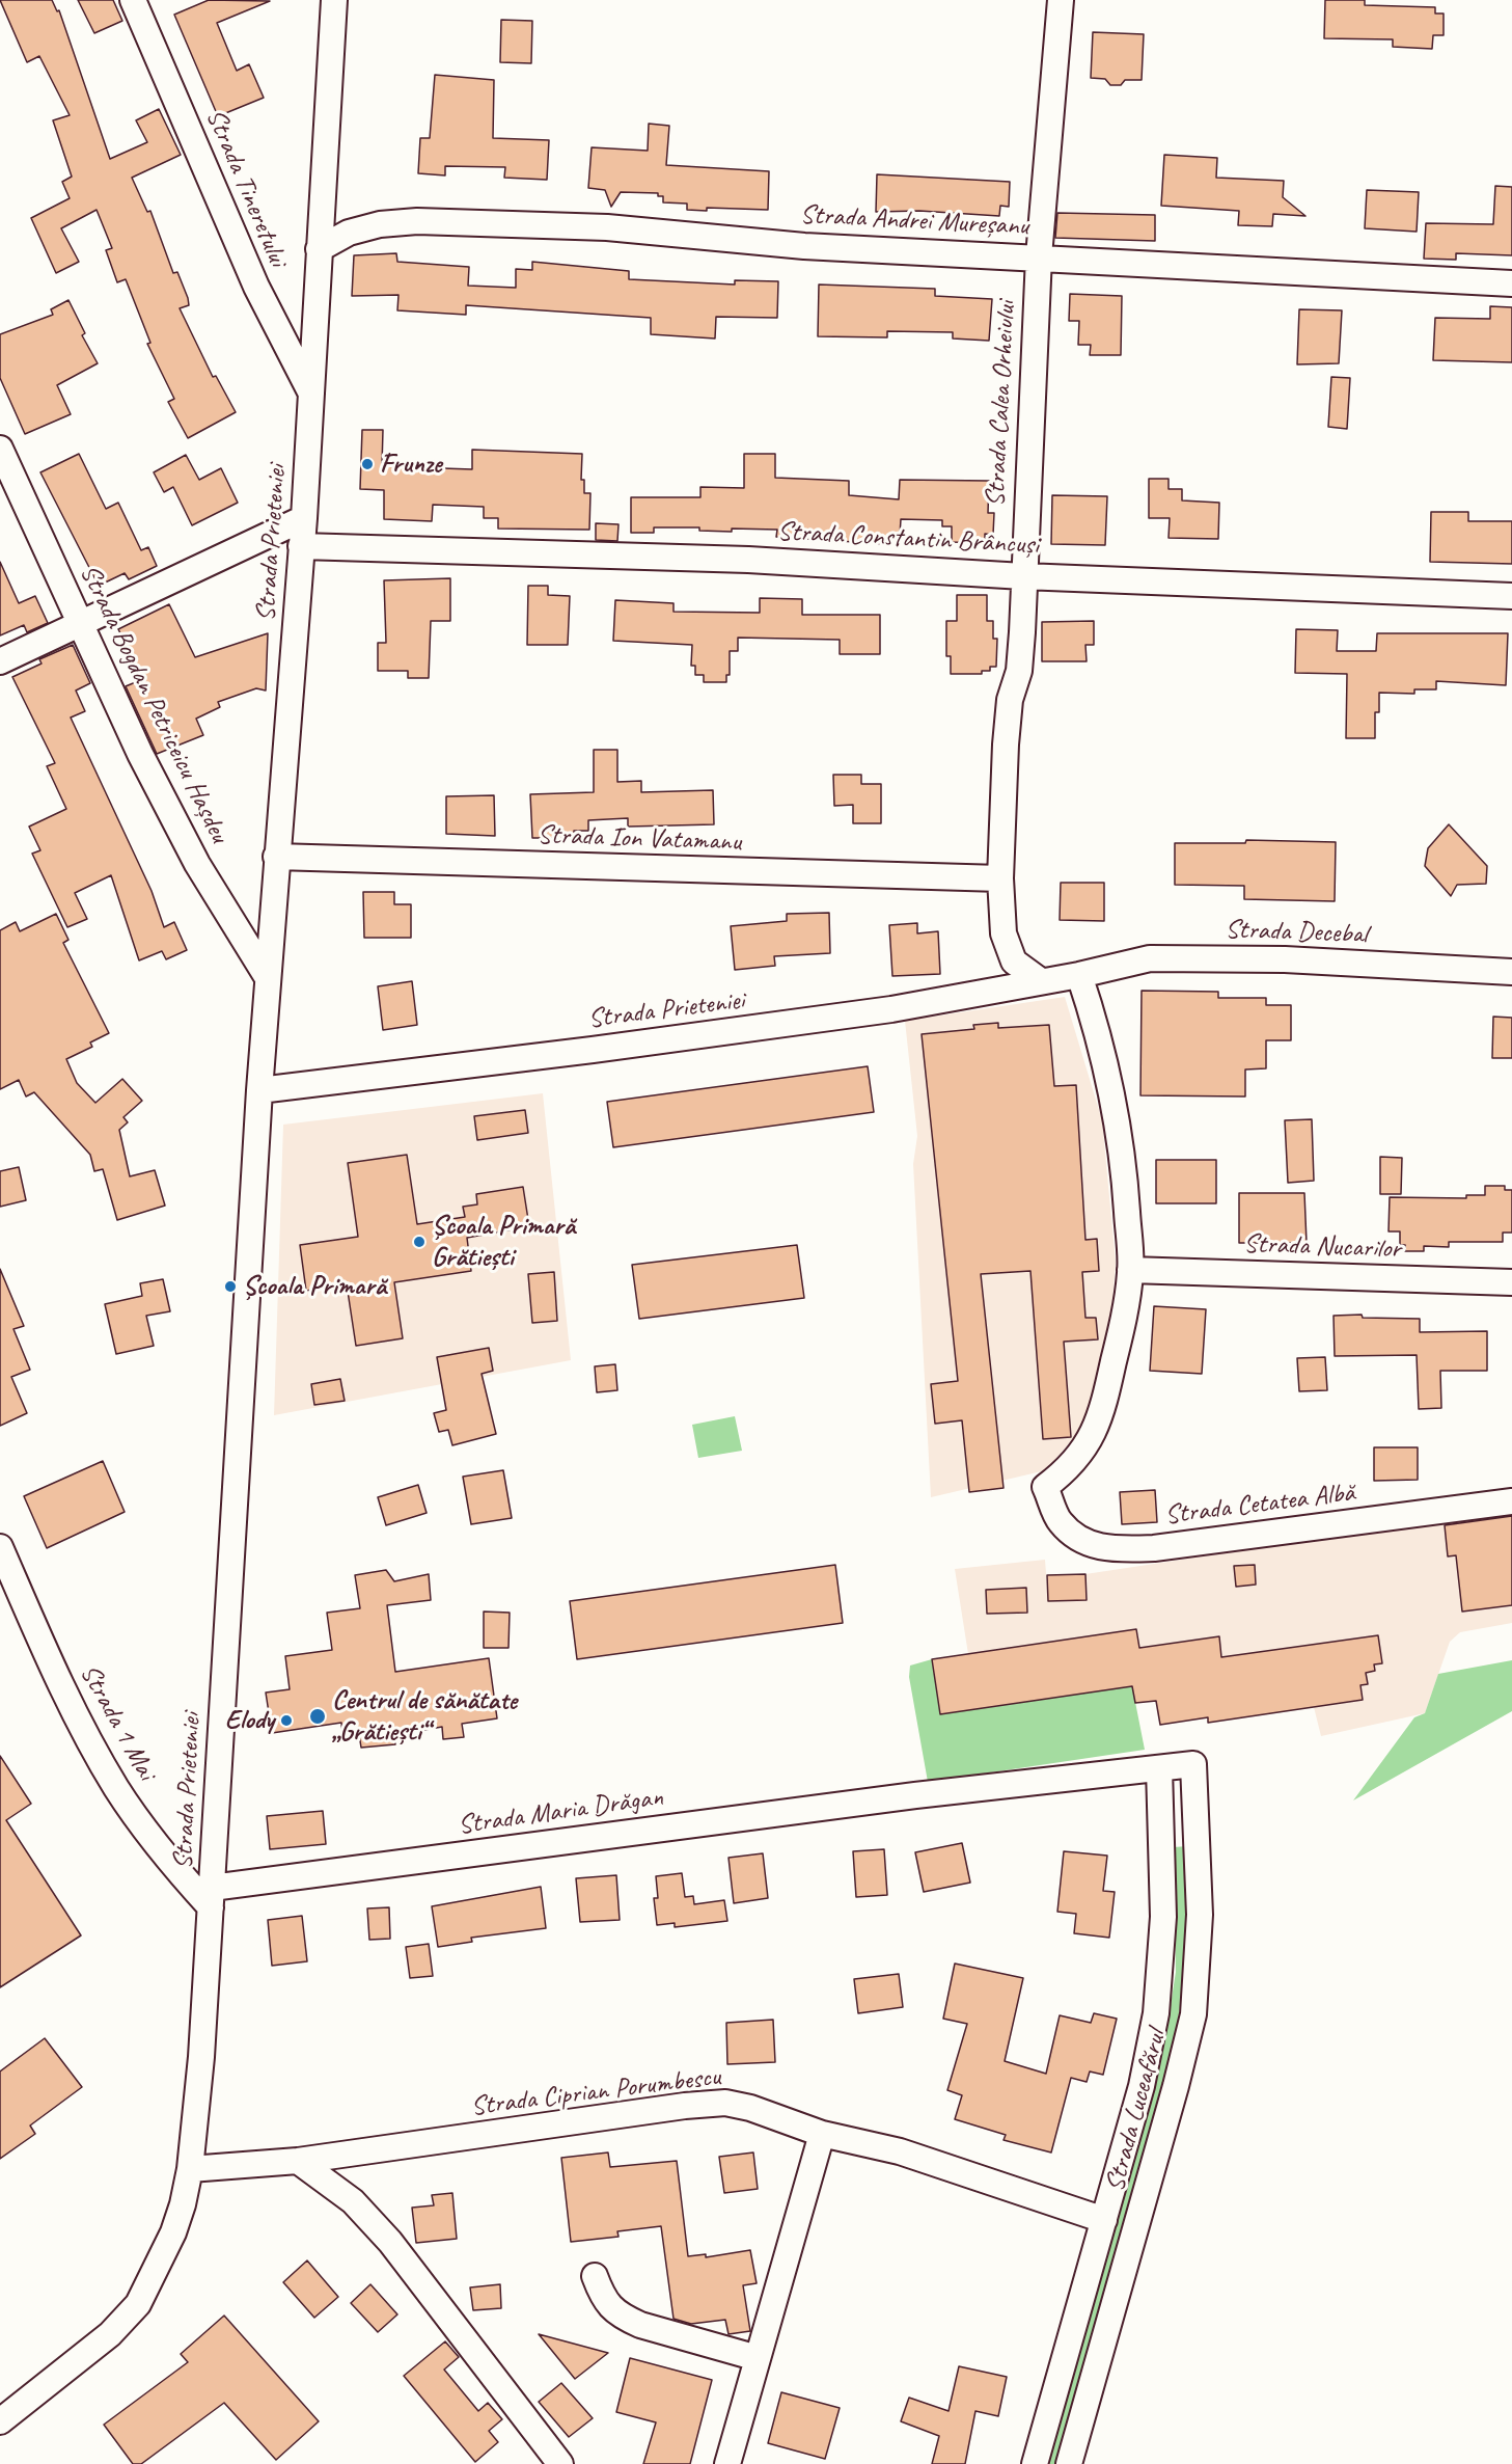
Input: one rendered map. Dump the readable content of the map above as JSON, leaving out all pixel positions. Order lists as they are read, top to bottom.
{
  "streets": {
    "street": [
      "Strada Tineretului",
      "Strada Andrei Mureșanu",
      "Strada Calea Orheiului",
      "Strada Constantin Brâncuși",
      "Strada Prieteniei",
      "Strada Bogdan Petriceicu Hașdeu",
      "Strada Ion Vatamanu",
      "Strada Decebal",
      "Strada Nucarilor",
      "Strada Cetatea Albă",
      "Strada 1 Mai",
      "Strada Maria Drăgan",
      "Strada Ciprian Porumbescu",
      "Strada Luceafărul"
    ]
  },
  "crossings": [
    ["Strada Tineretului", "Strada Prieteniei"],
    ["Strada Andrei Mureșanu", "Strada Calea Orheiului"],
    ["Strada Andrei Mureșanu", "Strada Prieteniei"],
    ["Strada Calea Orheiului", "Strada Constantin Brâncuși"],
    ["Strada Calea Orheiului", "Strada Prieteniei"],
    ["Strada Calea Orheiului", "Strada Ion Vatamanu"],
    ["Strada Constantin Brâncuși", "Strada Prieteniei"],
    ["Strada Prieteniei", "Strada Bogdan Petriceicu Hașdeu"],
    ["Strada Prieteniei", "Strada Ion Vatamanu"],
    ["Strada Prieteniei", "Strada Decebal"],
    ["Strada Prieteniei", "Strada 1 Mai"],
    ["Strada Prieteniei", "Strada Maria Drăgan"],
    ["Strada Prieteniei", "Strada Ciprian Porumbescu"],
    ["Strada Nucarilor", "Strada Cetatea Albă"],
    ["Strada 1 Mai", "Strada Maria Drăgan"],
    ["Strada Maria Drăgan", "Strada Luceafărul"],
    ["Strada Ciprian Porumbescu", "Strada Luceafărul"]
  ],
  "places": [
    "Frunze",
    "Școala Primară Grătiești",
    "Școala Primară",
    "Centrul de sănătate „Grătiești“",
    "Elody"
  ]
}
